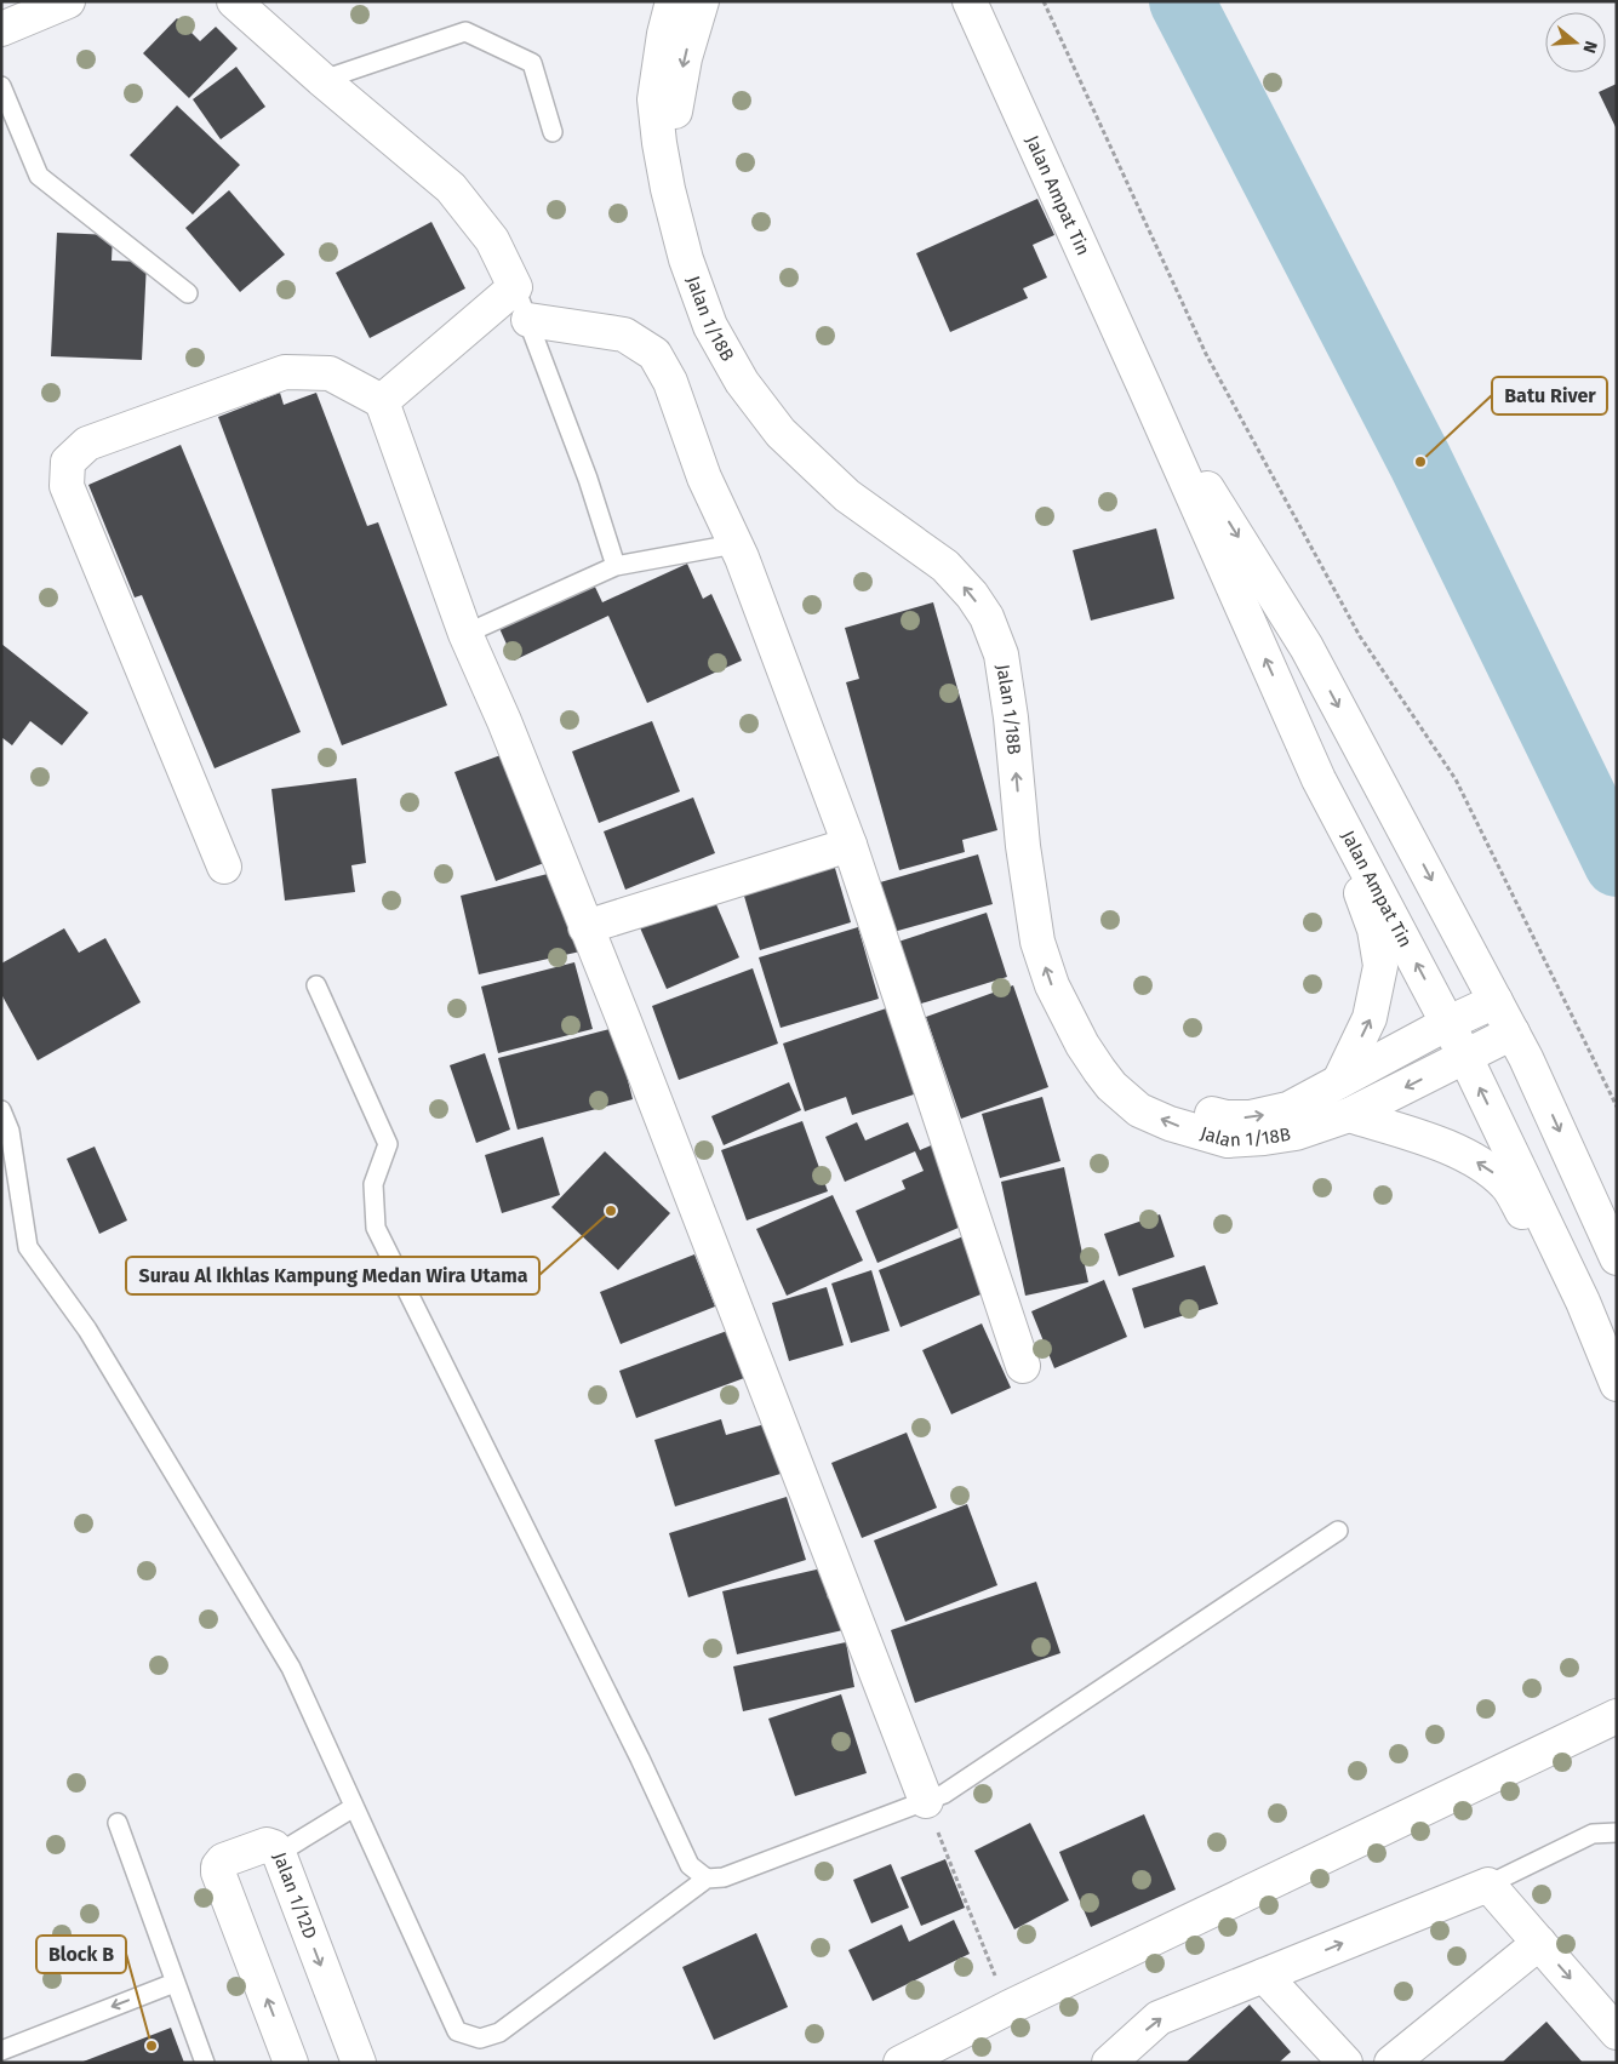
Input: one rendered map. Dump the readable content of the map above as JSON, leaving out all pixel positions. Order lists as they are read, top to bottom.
{
  "streets": {
    "street": ["Jalan Ampat Tin", "Jalan 1/18B", "Jalan 1/12D"]
  },
  "crossings": [
    ["Jalan Ampat Tin", "Jalan 1/18B"]
  ],
  "places": ["Batu River", "Surau Al Ikhlas Kampung Medan Wira Utama", "Block B"],
  "north": "right"
}
